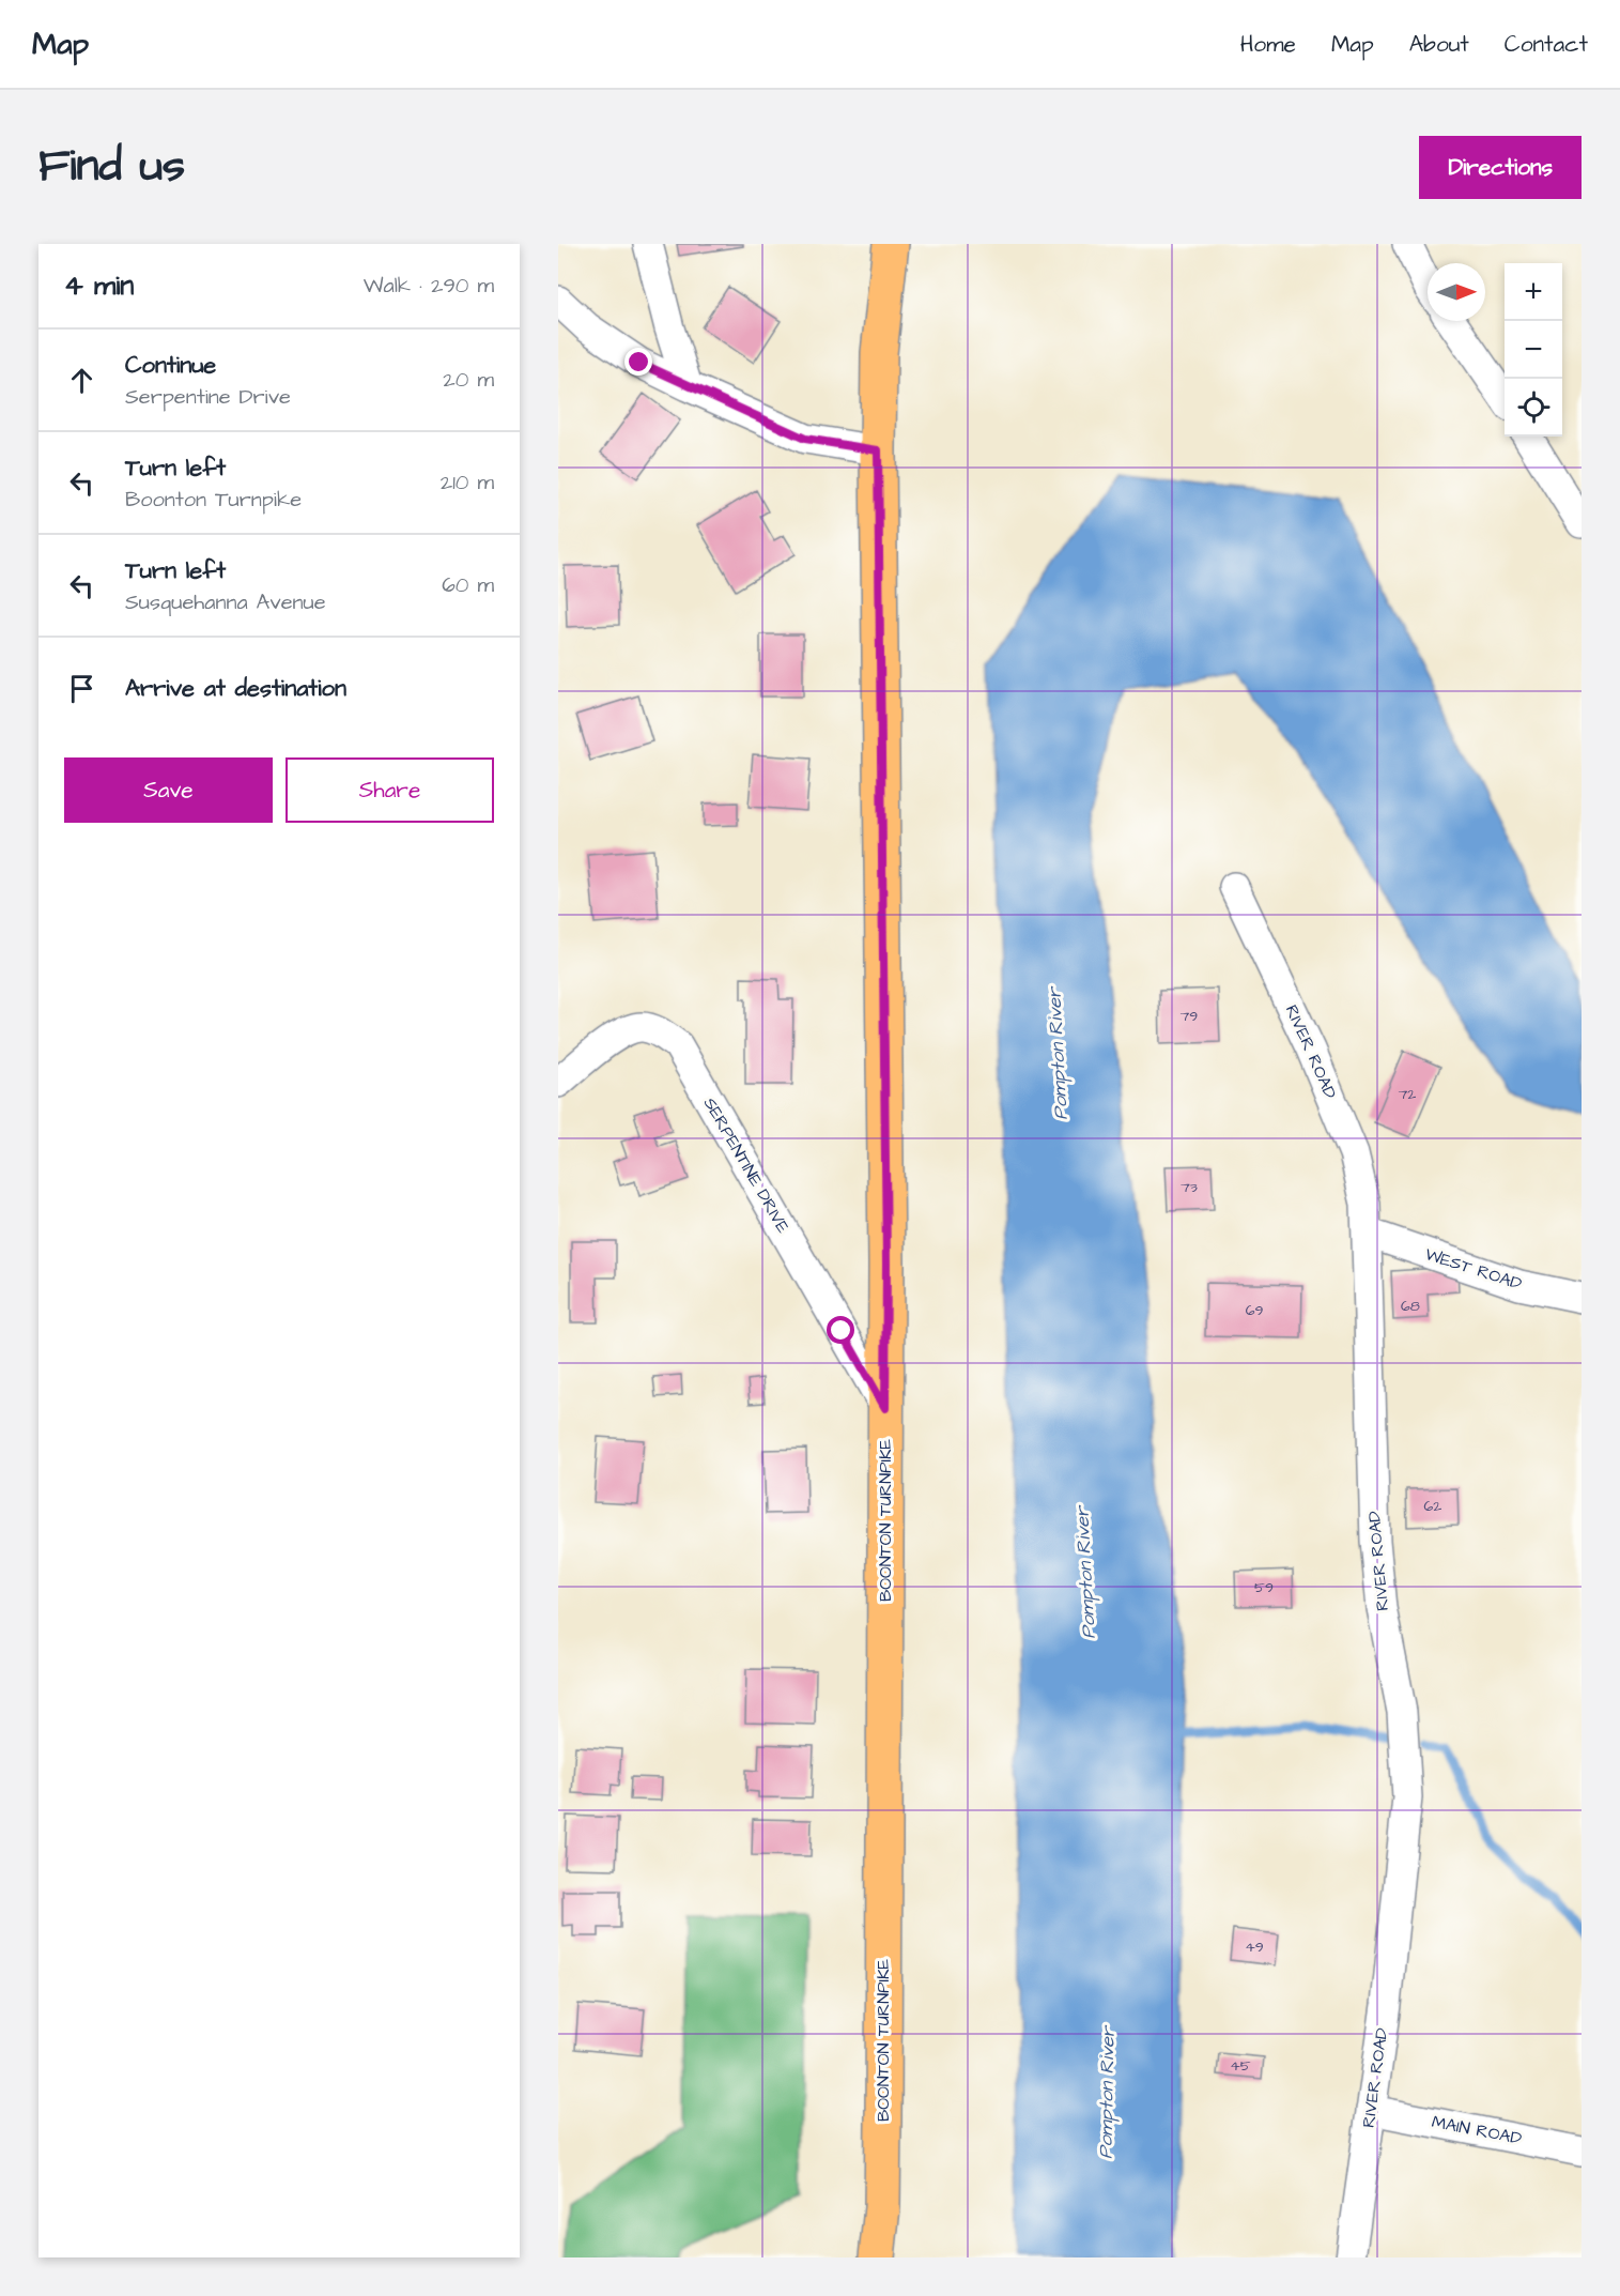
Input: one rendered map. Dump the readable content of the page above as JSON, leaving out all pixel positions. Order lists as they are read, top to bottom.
{
  "streets": {
    "main road": ["BOONTON TURNPIKE"],
    "street": [
      "RIVER ROAD",
      "SERPENTINE DRIVE",
      "WEST ROAD",
      "MAIN ROAD"
    ]
  },
  "crossings": [
    ["RIVER ROAD", "WEST ROAD"],
    ["RIVER ROAD", "MAIN ROAD"],
    ["SERPENTINE DRIVE", "BOONTON TURNPIKE"]
  ],
  "water": ["Pompton River"],
  "house_numbers": [
    "79",
    "72",
    "73",
    "68",
    "69",
    "62",
    "59",
    "49",
    "45"
  ],
  "north": "right",
  "page": {
    "header": "Map",
    "nav": [
      "Home",
      "Map",
      "About",
      "Contact"
    ],
    "title": "Find us",
    "buttons": [
      "Directions",
      ["Save", "Share"]
    ],
    "heading": ["4 min", "Walk · 290 m"],
    "map_buttons": ["+", "−"],
    "list": [
      ["Continue", "Serpentine Drive", "20 m"],
      ["Turn left", "Boonton Turnpike", "210 m"],
      ["Turn left", "Susquehanna Avenue", "60 m"],
      "Arrive at destination"
    ]
  }
}
